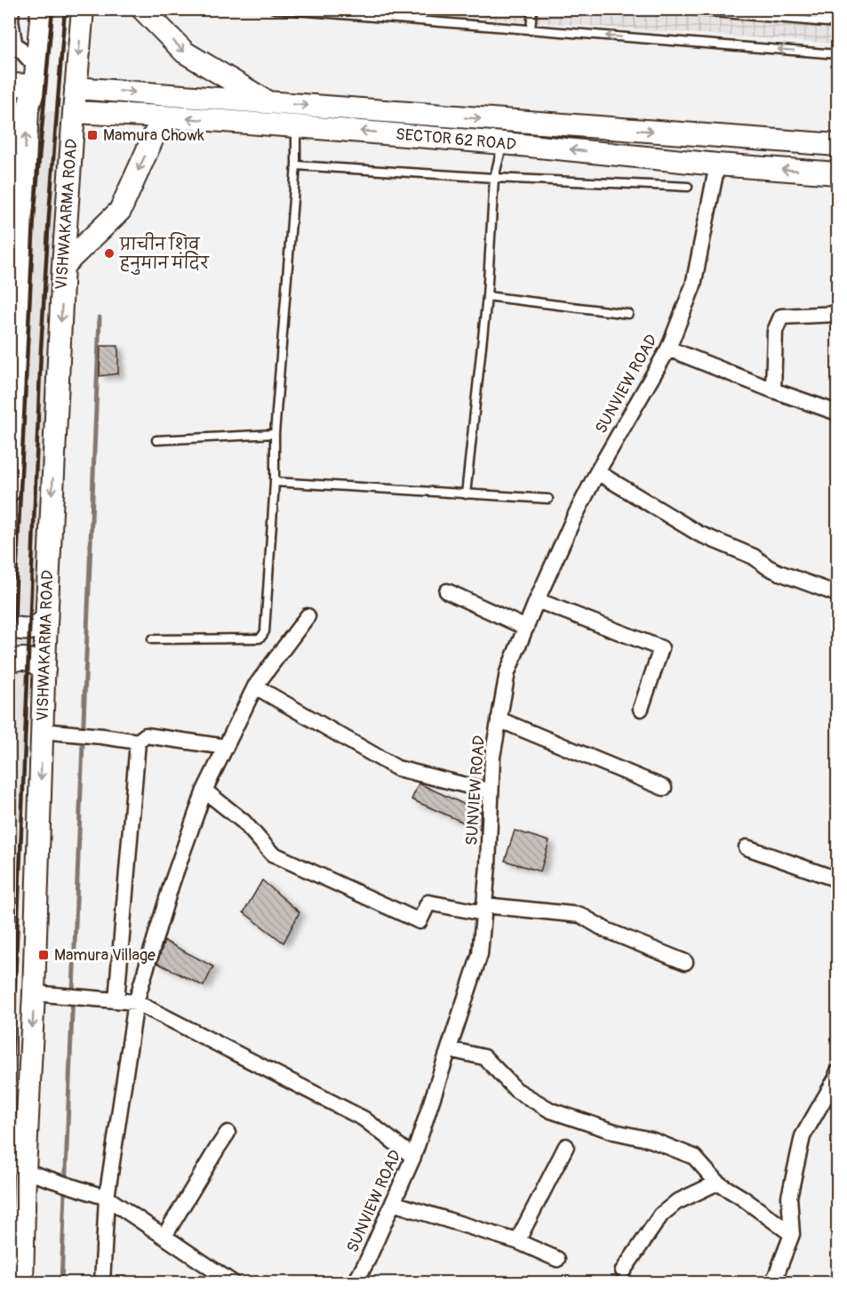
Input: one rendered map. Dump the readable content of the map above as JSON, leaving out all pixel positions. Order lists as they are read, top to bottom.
{
  "streets": {
    "main road": ["SECTOR 62 ROAD", "VISHWAKARMA ROAD"],
    "street": ["SUNVIEW ROAD"]
  },
  "crossings": [
    ["SECTOR 62 ROAD", "VISHWAKARMA ROAD"],
    ["SECTOR 62 ROAD", "SUNVIEW ROAD"]
  ],
  "places": {
    "transit": ["Mamura Chowk", "Mamura Village"],
    "other": ["प्राचीन शिव हनुमान मंदिर"]
  }
}
